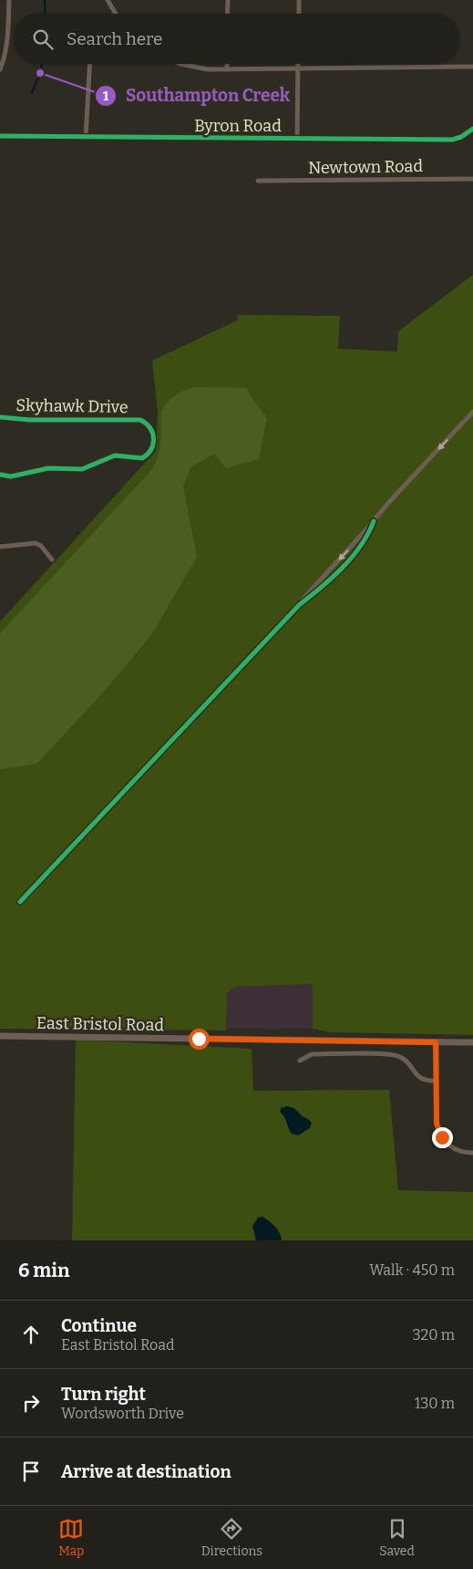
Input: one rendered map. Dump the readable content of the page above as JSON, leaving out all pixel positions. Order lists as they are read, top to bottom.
{
  "streets": {
    "main road": ["East Bristol Road"],
    "street": ["Byron Road", "Newtown Road", "Skyhawk Drive"]
  },
  "places": ["Southampton Creek"],
  "page": {
    "search": "Search here",
    "heading": ["6 min", "Walk · 450 m"],
    "list": [
      ["Continue", "East Bristol Road", "320 m"],
      ["Turn right", "Wordsworth Drive", "130 m"],
      "Arrive at destination"
    ],
    "nav": ["Map", "Directions", "Saved"]
  }
}
